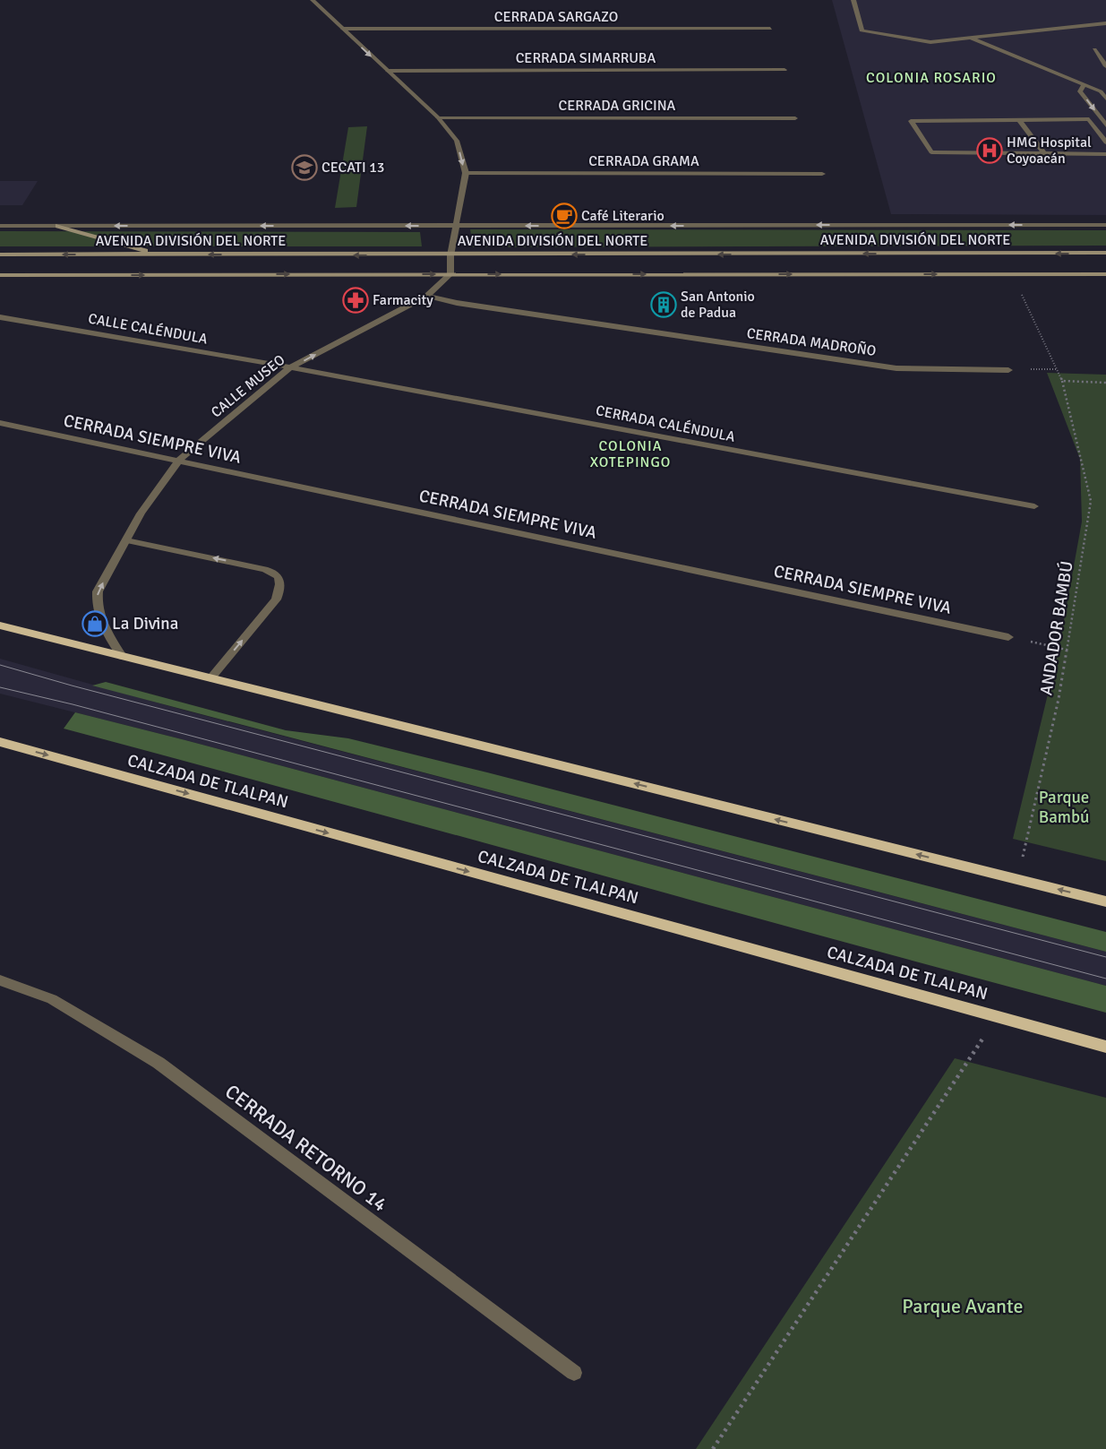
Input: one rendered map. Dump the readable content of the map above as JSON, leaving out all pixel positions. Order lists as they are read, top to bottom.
{
  "streets": {
    "highway": ["CALZADA DE TLALPAN"],
    "main road": ["AVENIDA DIVISIÓN DEL NORTE"],
    "street": [
      "CERRADA SARGAZO",
      "CERRADA SIMARRUBA",
      "CERRADA GRICINA",
      "CERRADA GRAMA",
      "CALLE CALÉNDULA",
      "CERRADA MADROÑO",
      "CALLE MUSEO",
      "CERRADA CALÉNDULA",
      "CERRADA SIEMPRE VIVA",
      "CERRADA RETORNO 14"
    ],
    "path": ["ANDADOR BAMBÚ"]
  },
  "crossings": [
    ["AVENIDA DIVISIÓN DEL NORTE", "CALLE MUSEO"],
    ["AVENIDA DIVISIÓN DEL NORTE", "ANDADOR BAMBÚ"],
    ["CALLE CALÉNDULA", "CALLE MUSEO"],
    ["CALLE CALÉNDULA", "CERRADA CALÉNDULA"],
    ["CERRADA MADROÑO", "CALLE MUSEO"],
    ["CALLE MUSEO", "CERRADA CALÉNDULA"],
    ["CALLE MUSEO", "CERRADA SIEMPRE VIVA"]
  ],
  "one_way": ["CALLE MUSEO", "CALZADA DE TLALPAN"],
  "districts": ["COLONIA ROSARIO", "COLONIA XOTEPINGO"],
  "parks": ["Parque Bambú", "Parque Avante"],
  "places": {
    "hospital": ["HMG Hospital Coyoacán"],
    "school or university": ["CECATI 13"],
    "cafe": ["Café Literario"],
    "pharmacy": ["Farmacity"],
    "building": ["San Antonio de Padua"],
    "shop": ["La Divina"]
  }
}
